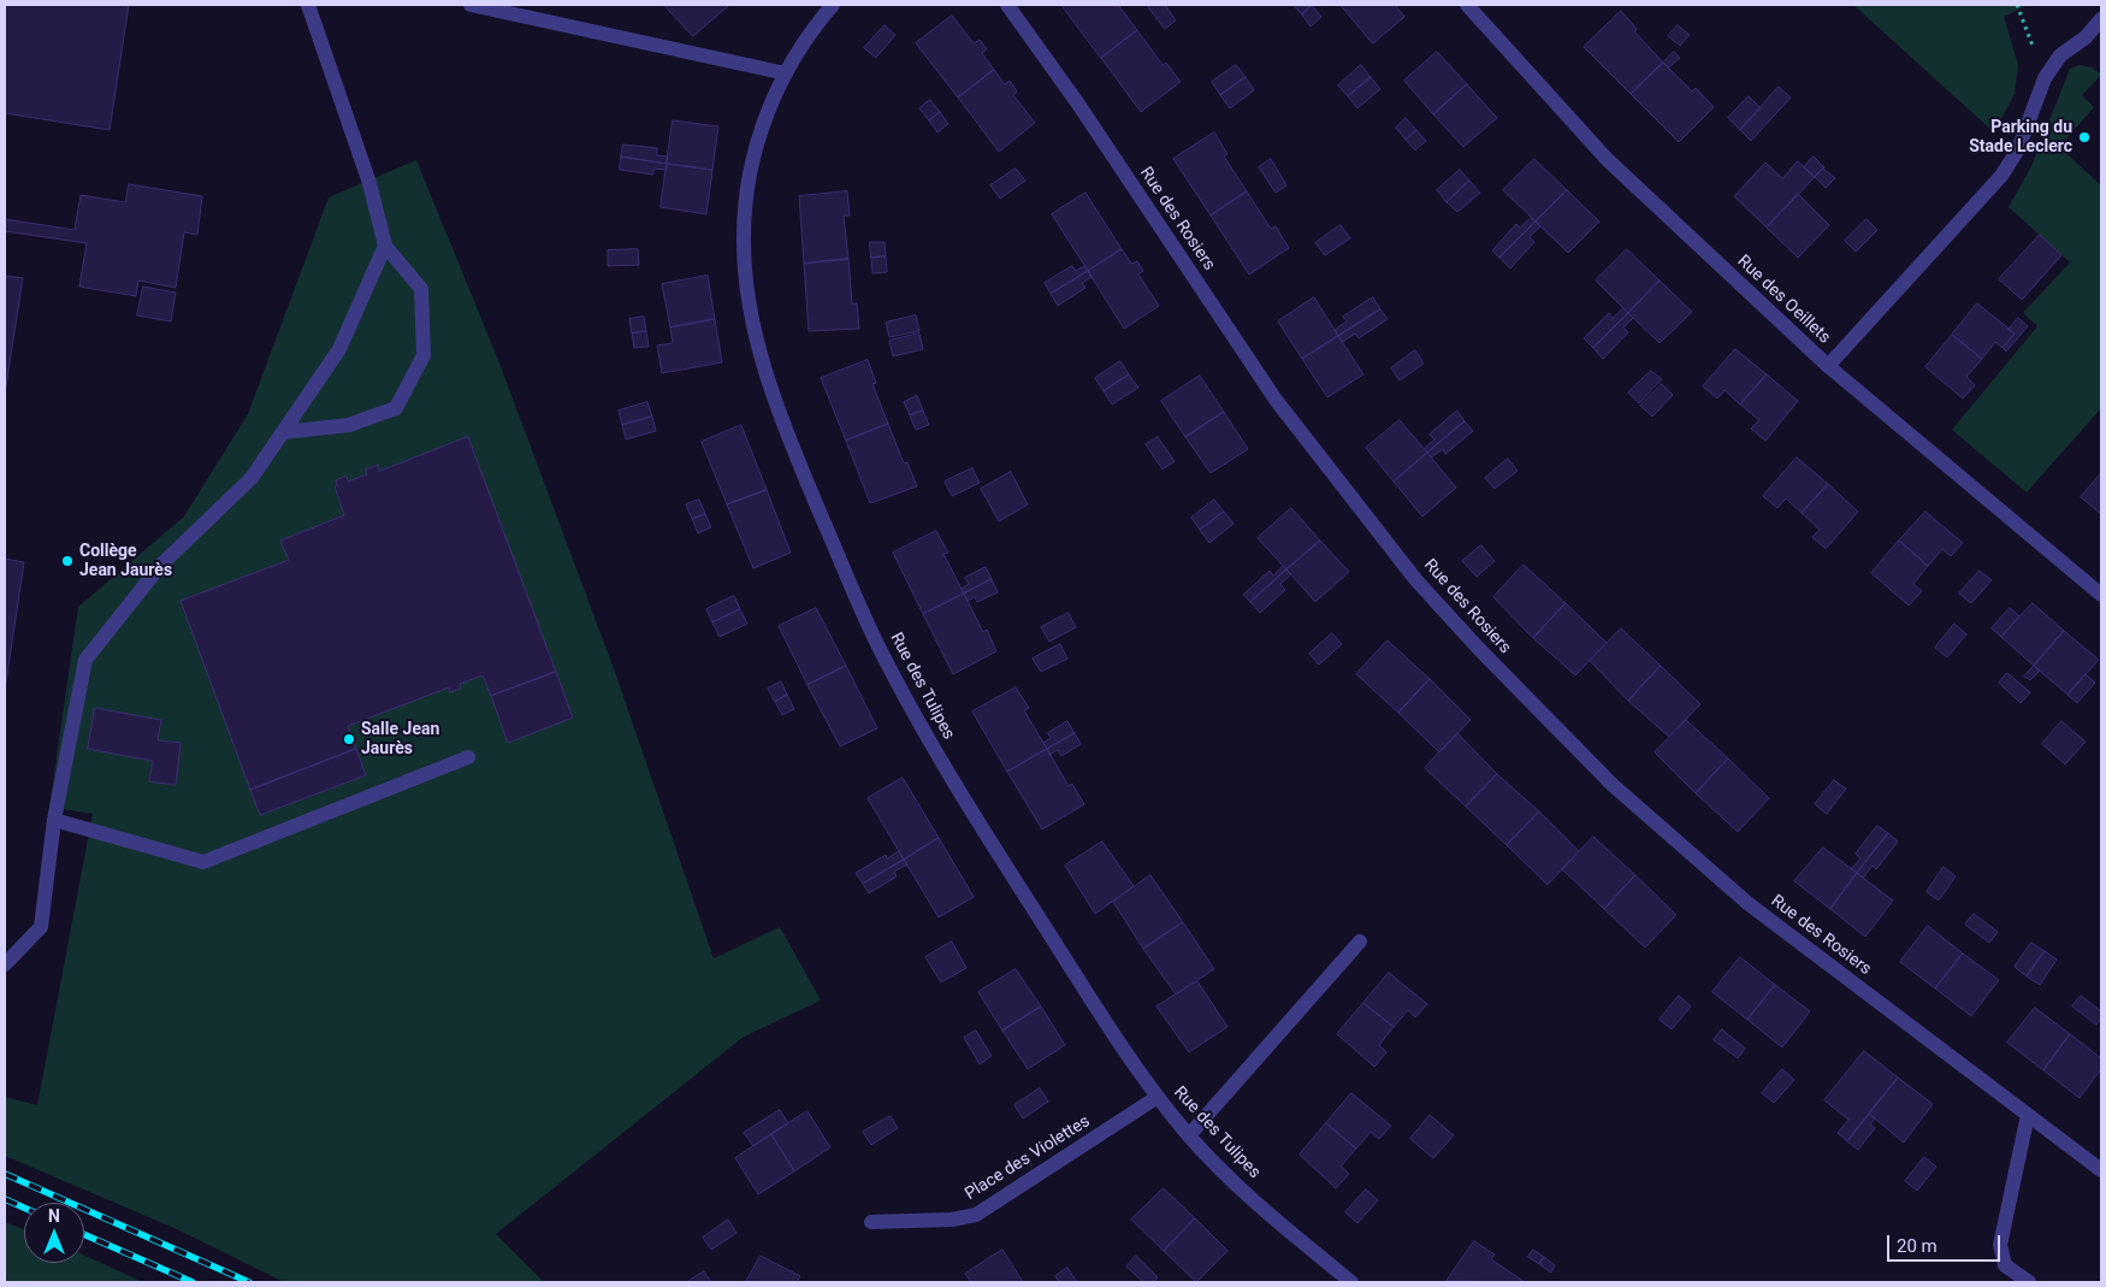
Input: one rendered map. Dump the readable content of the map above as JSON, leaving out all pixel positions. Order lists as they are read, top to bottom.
{
  "streets": {
    "street": [
      "Rue des Rosiers",
      "Rue des Oeillets",
      "Rue des Tulipes",
      "Place des Violettes"
    ]
  },
  "crossings": [
    ["Rue des Tulipes", "Place des Violettes"]
  ],
  "places": ["Parking du Stade Leclerc", "Collège Jean Jaurès", "Salle Jean Jaurès"],
  "scale_bar": "20 m",
  "north": "top"
}
